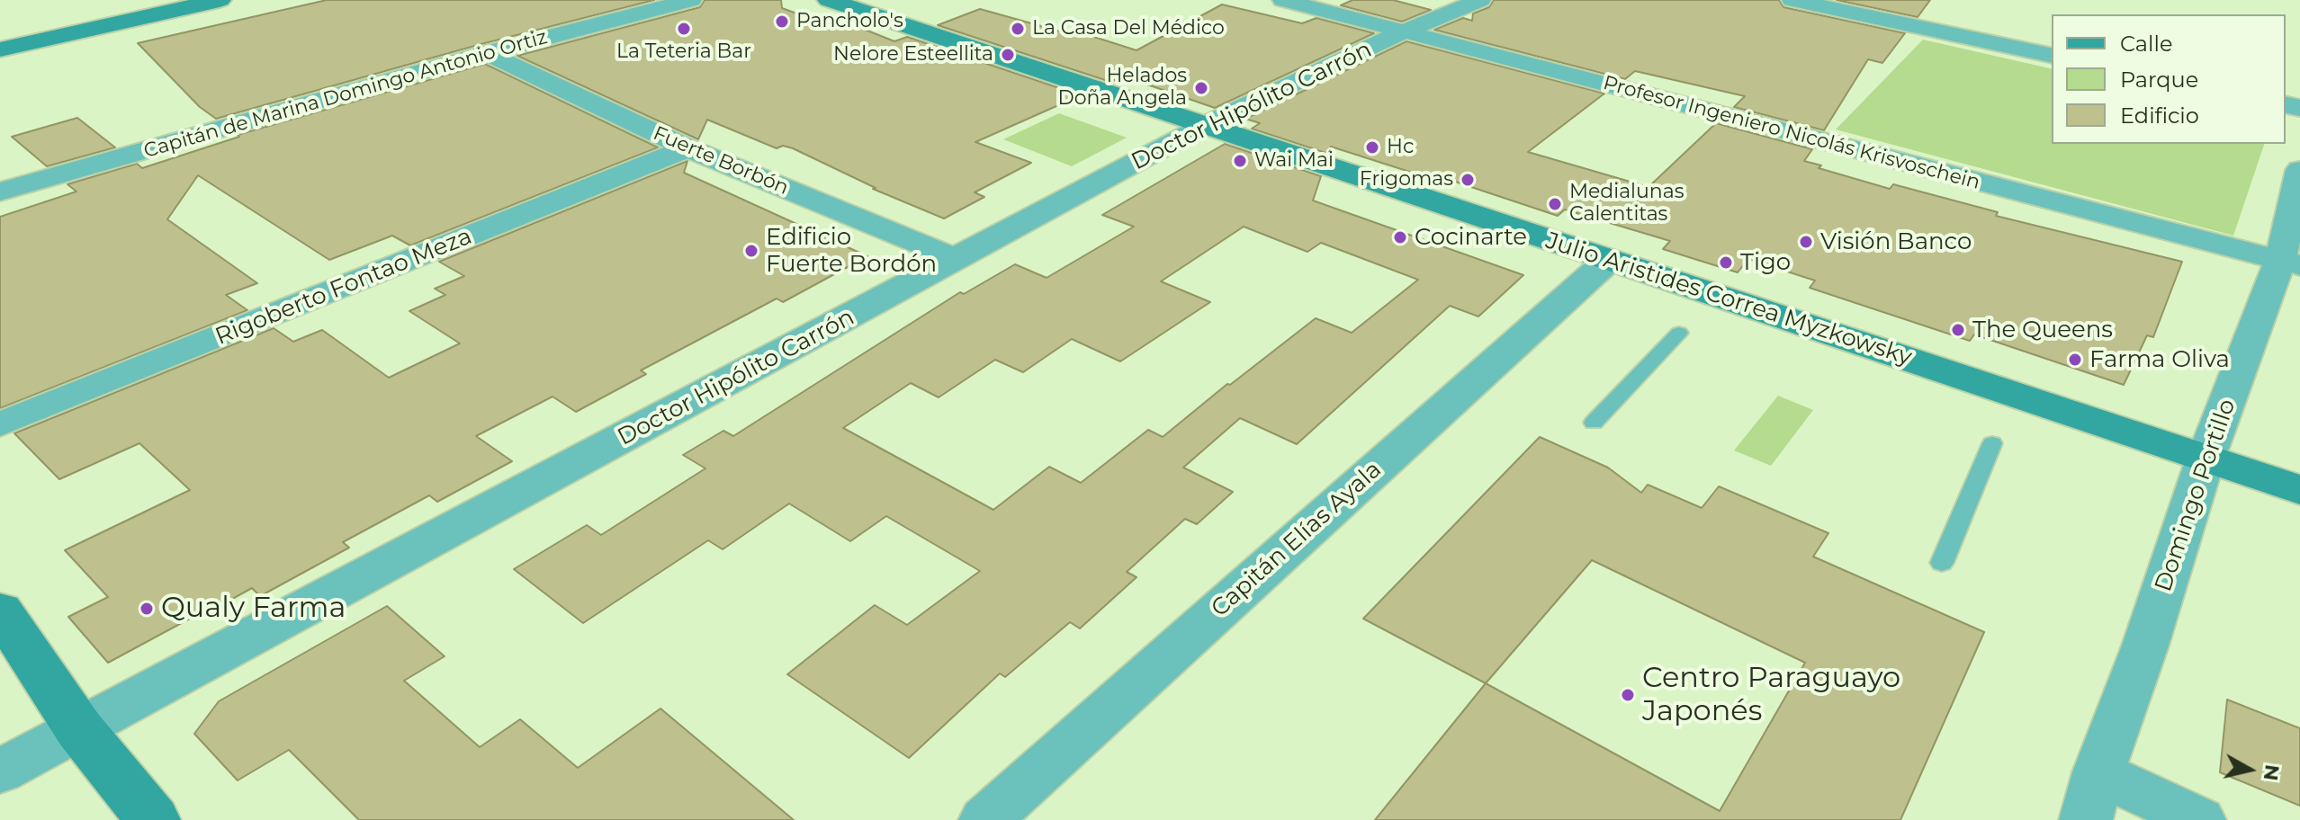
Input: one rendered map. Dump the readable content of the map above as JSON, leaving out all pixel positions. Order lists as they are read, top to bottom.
{
  "streets": {
    "main road": ["Julio Aristides Correa Myzkowsky"],
    "street": [
      "Capitán de Marina Domingo Antonio Ortiz",
      "Doctor Hipólito Carrón",
      "Profesor Ingeniero Nicolás Krisvoschein",
      "Fuerte Borbón",
      "Rigoberto Fontao Meza",
      "Domingo Portillo",
      "Capitán Elías Ayala"
    ]
  },
  "crossings": [
    ["Capitán de Marina Domingo Antonio Ortiz", "Fuerte Borbón"],
    ["Doctor Hipólito Carrón", "Profesor Ingeniero Nicolás Krisvoschein"],
    ["Doctor Hipólito Carrón", "Fuerte Borbón"],
    ["Doctor Hipólito Carrón", "Julio Aristides Correa Myzkowsky"],
    ["Profesor Ingeniero Nicolás Krisvoschein", "Domingo Portillo"],
    ["Fuerte Borbón", "Rigoberto Fontao Meza"],
    ["Julio Aristides Correa Myzkowsky", "Domingo Portillo"],
    ["Julio Aristides Correa Myzkowsky", "Capitán Elías Ayala"]
  ],
  "places": [
    "Pancholo's",
    "La Teteria Bar",
    "La Casa Del Médico",
    "Nelore Esteellita",
    "Helados Doña Angela",
    "Hc",
    "Wai Mai",
    "Frigomas",
    "Medialunas Calentitas",
    "Cocinarte",
    "Visión Banco",
    "Edificio Fuerte Bordón",
    "Tigo",
    "The Queens",
    "Farma Oliva",
    "Qualy Farma",
    "Centro Paraguayo Japonés"
  ],
  "legend": ["Calle", "Parque", "Edificio"],
  "north": "right"
}
